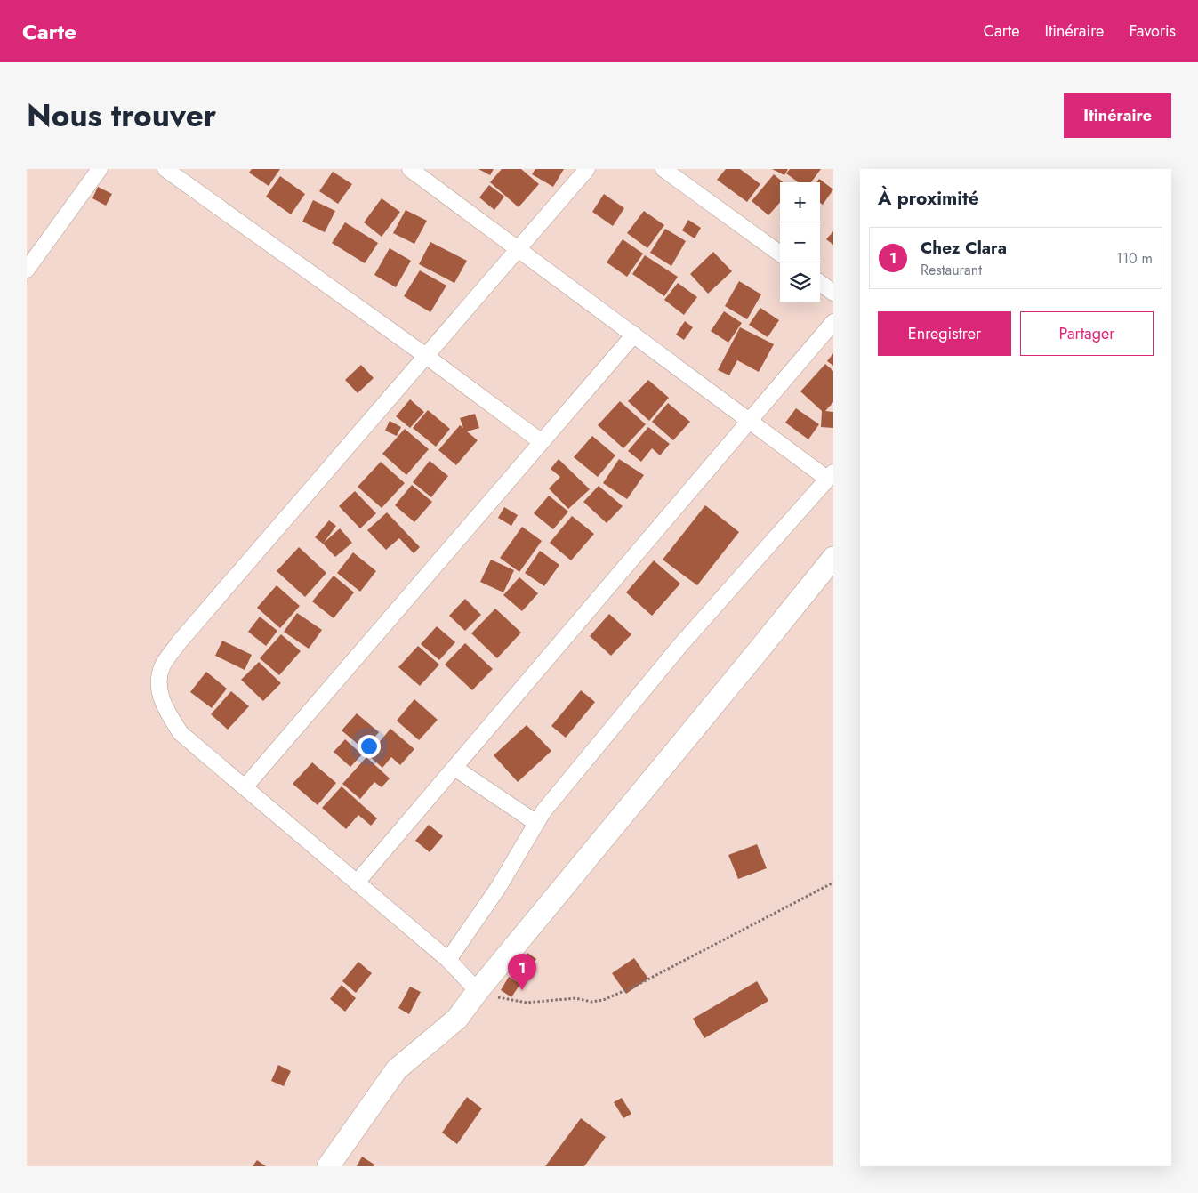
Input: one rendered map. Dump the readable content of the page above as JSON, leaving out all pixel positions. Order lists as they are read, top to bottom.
{
  "page": {
    "header": "Carte",
    "nav": ["Carte", "Itinéraire", "Favoris"],
    "title": "Nous trouver",
    "buttons": [
      "Itinéraire",
      ["Enregistrer", "Partager"]
    ],
    "heading": "À proximité",
    "map_buttons": ["+", "−"],
    "list": [
      {
        "mark": "1",
        "name": "Chez Clara",
        "note": "Restaurant",
        "value": "110 m"
      }
    ],
    "pins": "1"
  }
}
